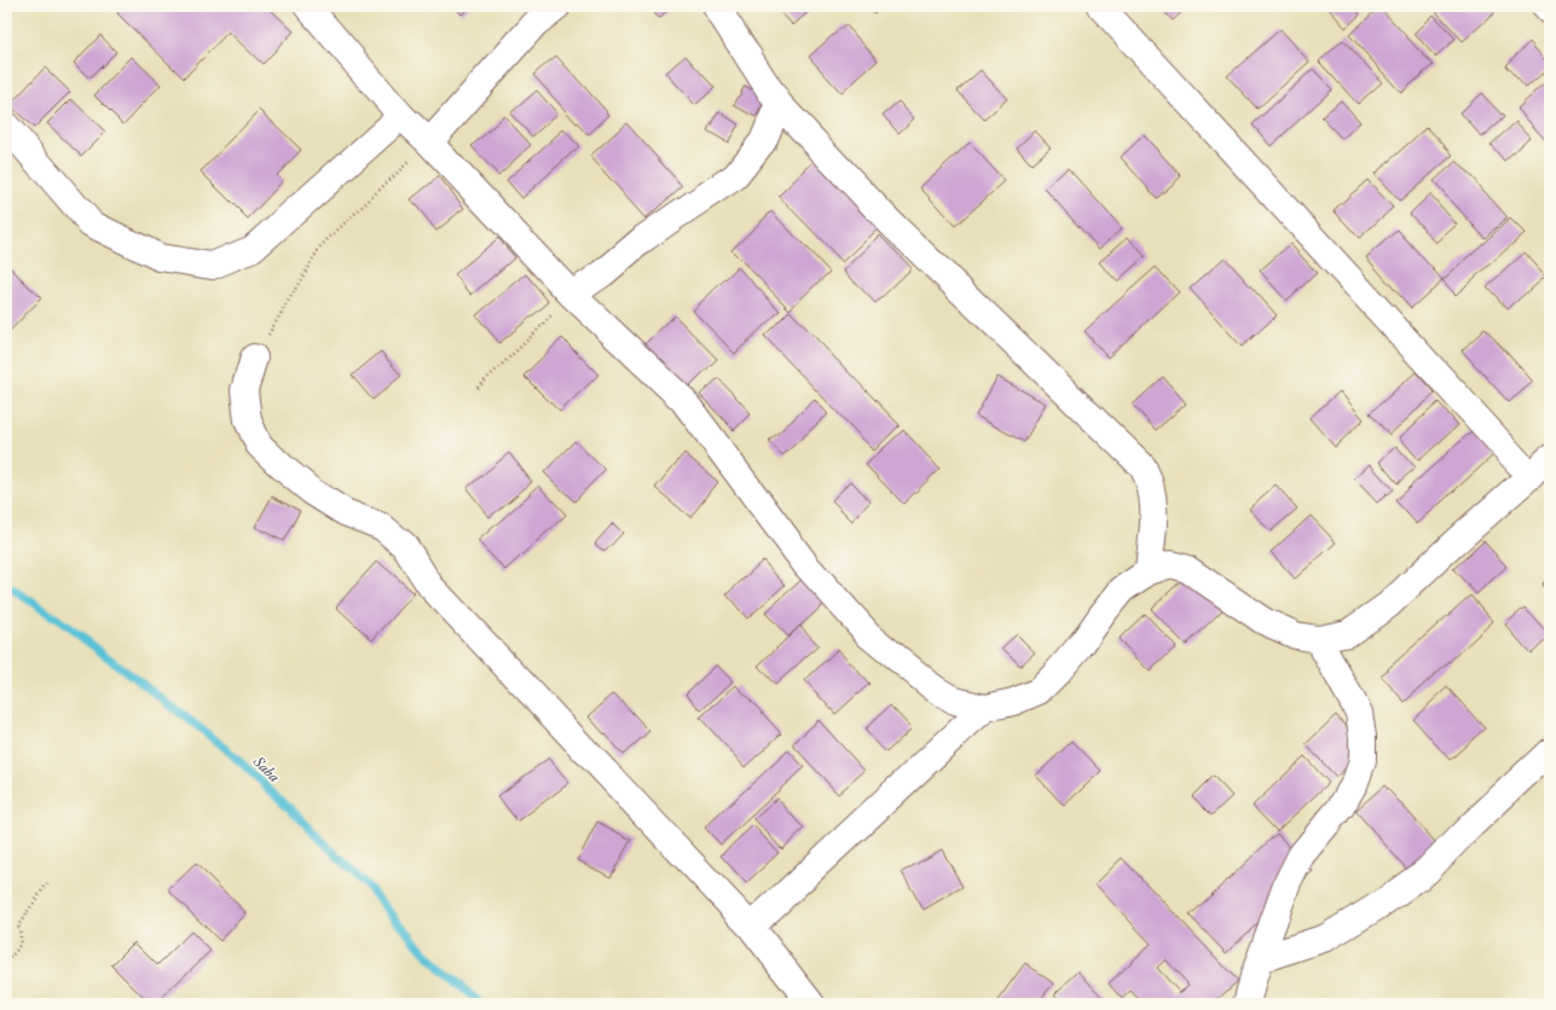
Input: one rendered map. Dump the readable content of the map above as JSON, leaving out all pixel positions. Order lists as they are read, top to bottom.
{
  "water": ["Saba"]
}
